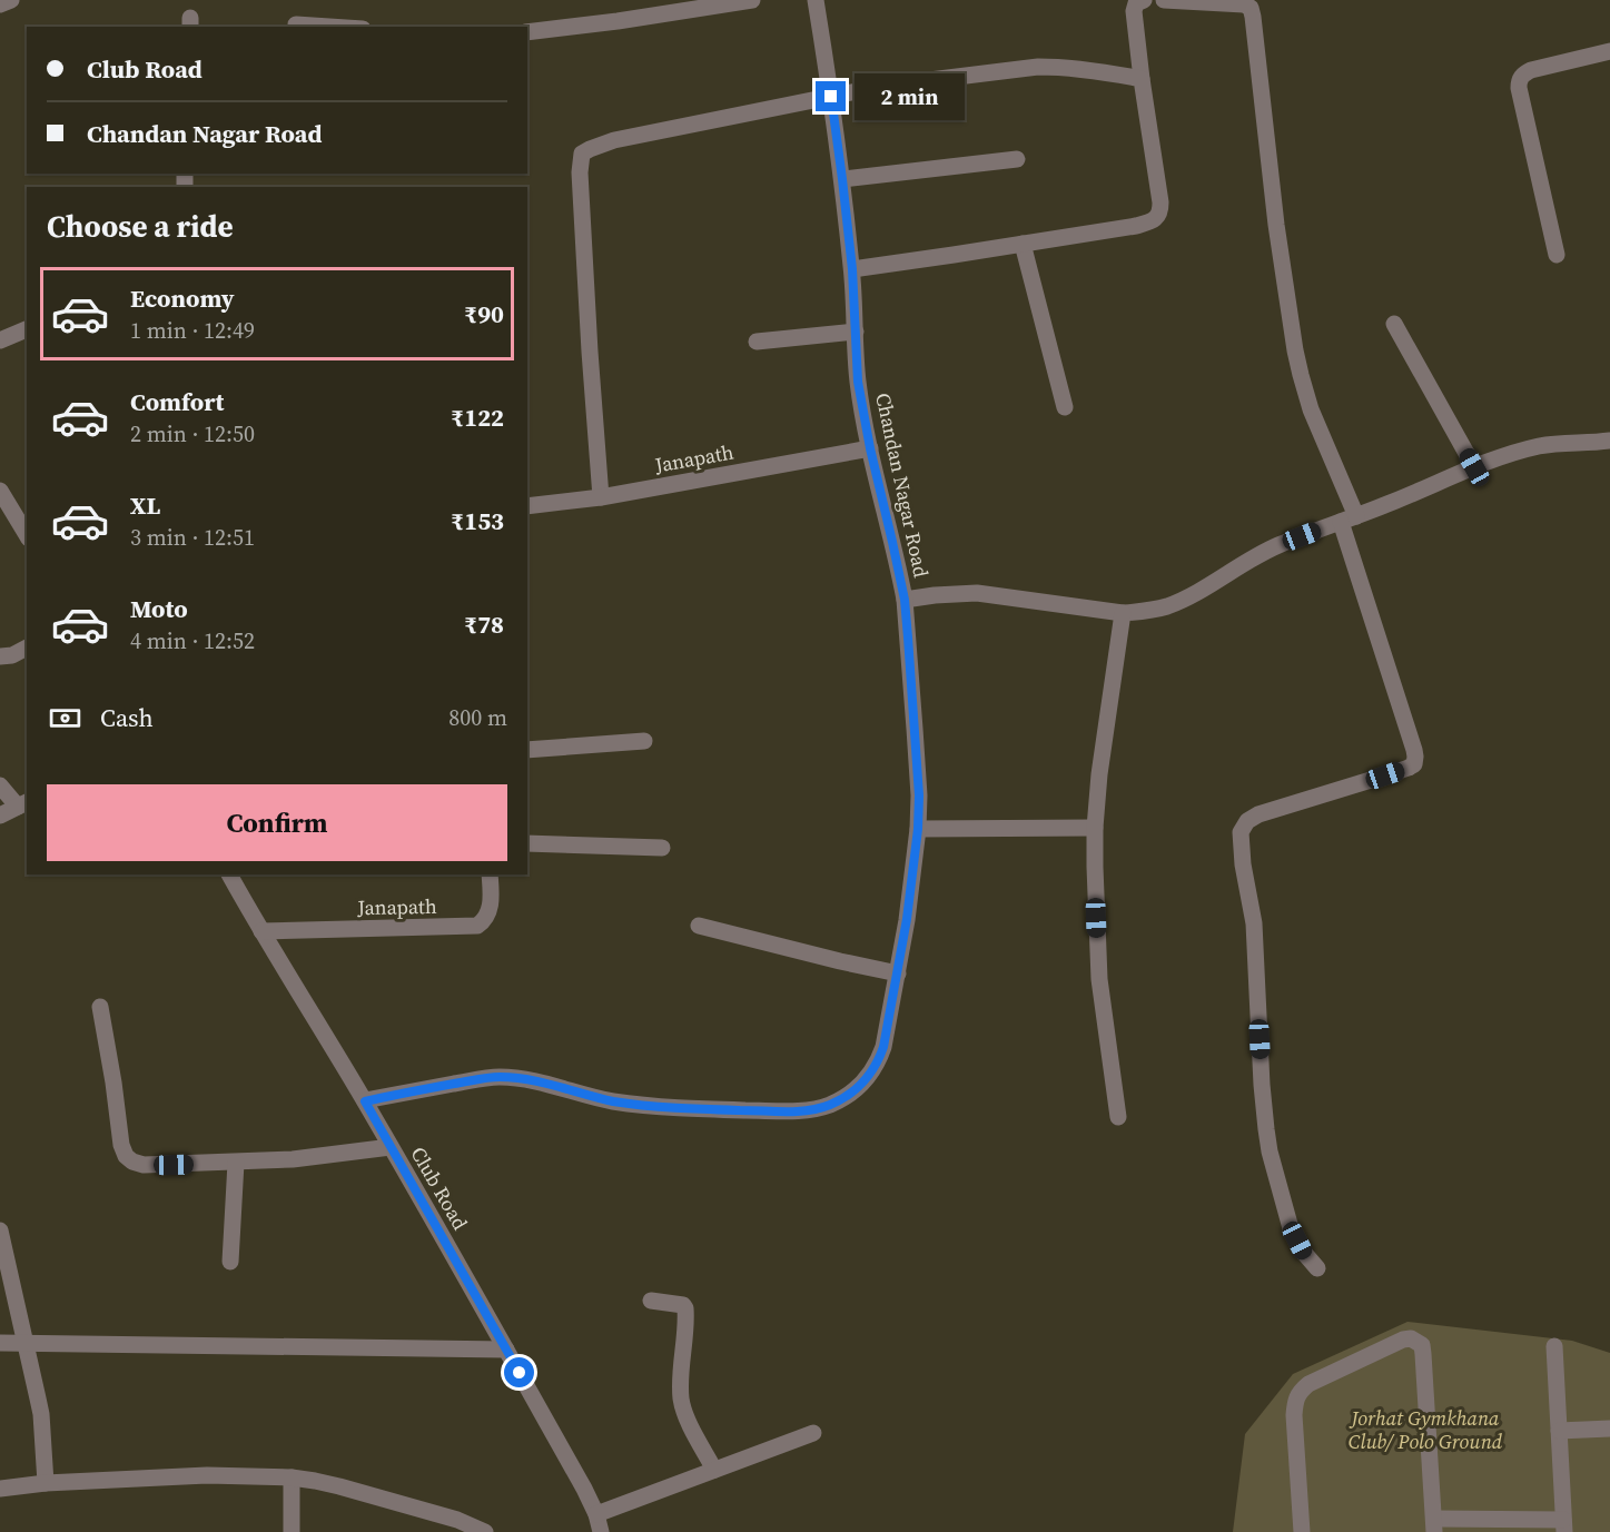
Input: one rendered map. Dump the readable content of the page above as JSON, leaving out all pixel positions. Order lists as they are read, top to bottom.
{
  "streets": {
    "street": ["Janapath", "Chandan Nagar Road", "Club Road"]
  },
  "crossings": [
    ["Janapath", "Chandan Nagar Road"],
    ["Janapath", "Club Road"]
  ],
  "parks": ["Jorhat Gymkhana Club/ Polo Ground"],
  "page": {
    "banner": ["Club Road", "Chandan Nagar Road"],
    "bubble": "2 min",
    "heading": "Choose a ride",
    "list": [
      {
        "name": "Economy",
        "note": "1 min · 12:49",
        "value": "₹90"
      },
      {
        "name": "Comfort",
        "note": "2 min · 12:50",
        "value": "₹122"
      },
      {
        "name": "XL",
        "note": "3 min · 12:51",
        "value": "₹153"
      },
      {
        "name": "Moto",
        "note": "4 min · 12:52",
        "value": "₹78"
      }
    ],
    "pay": ["Cash", "800 m"],
    "buttons": "Confirm"
  }
}
